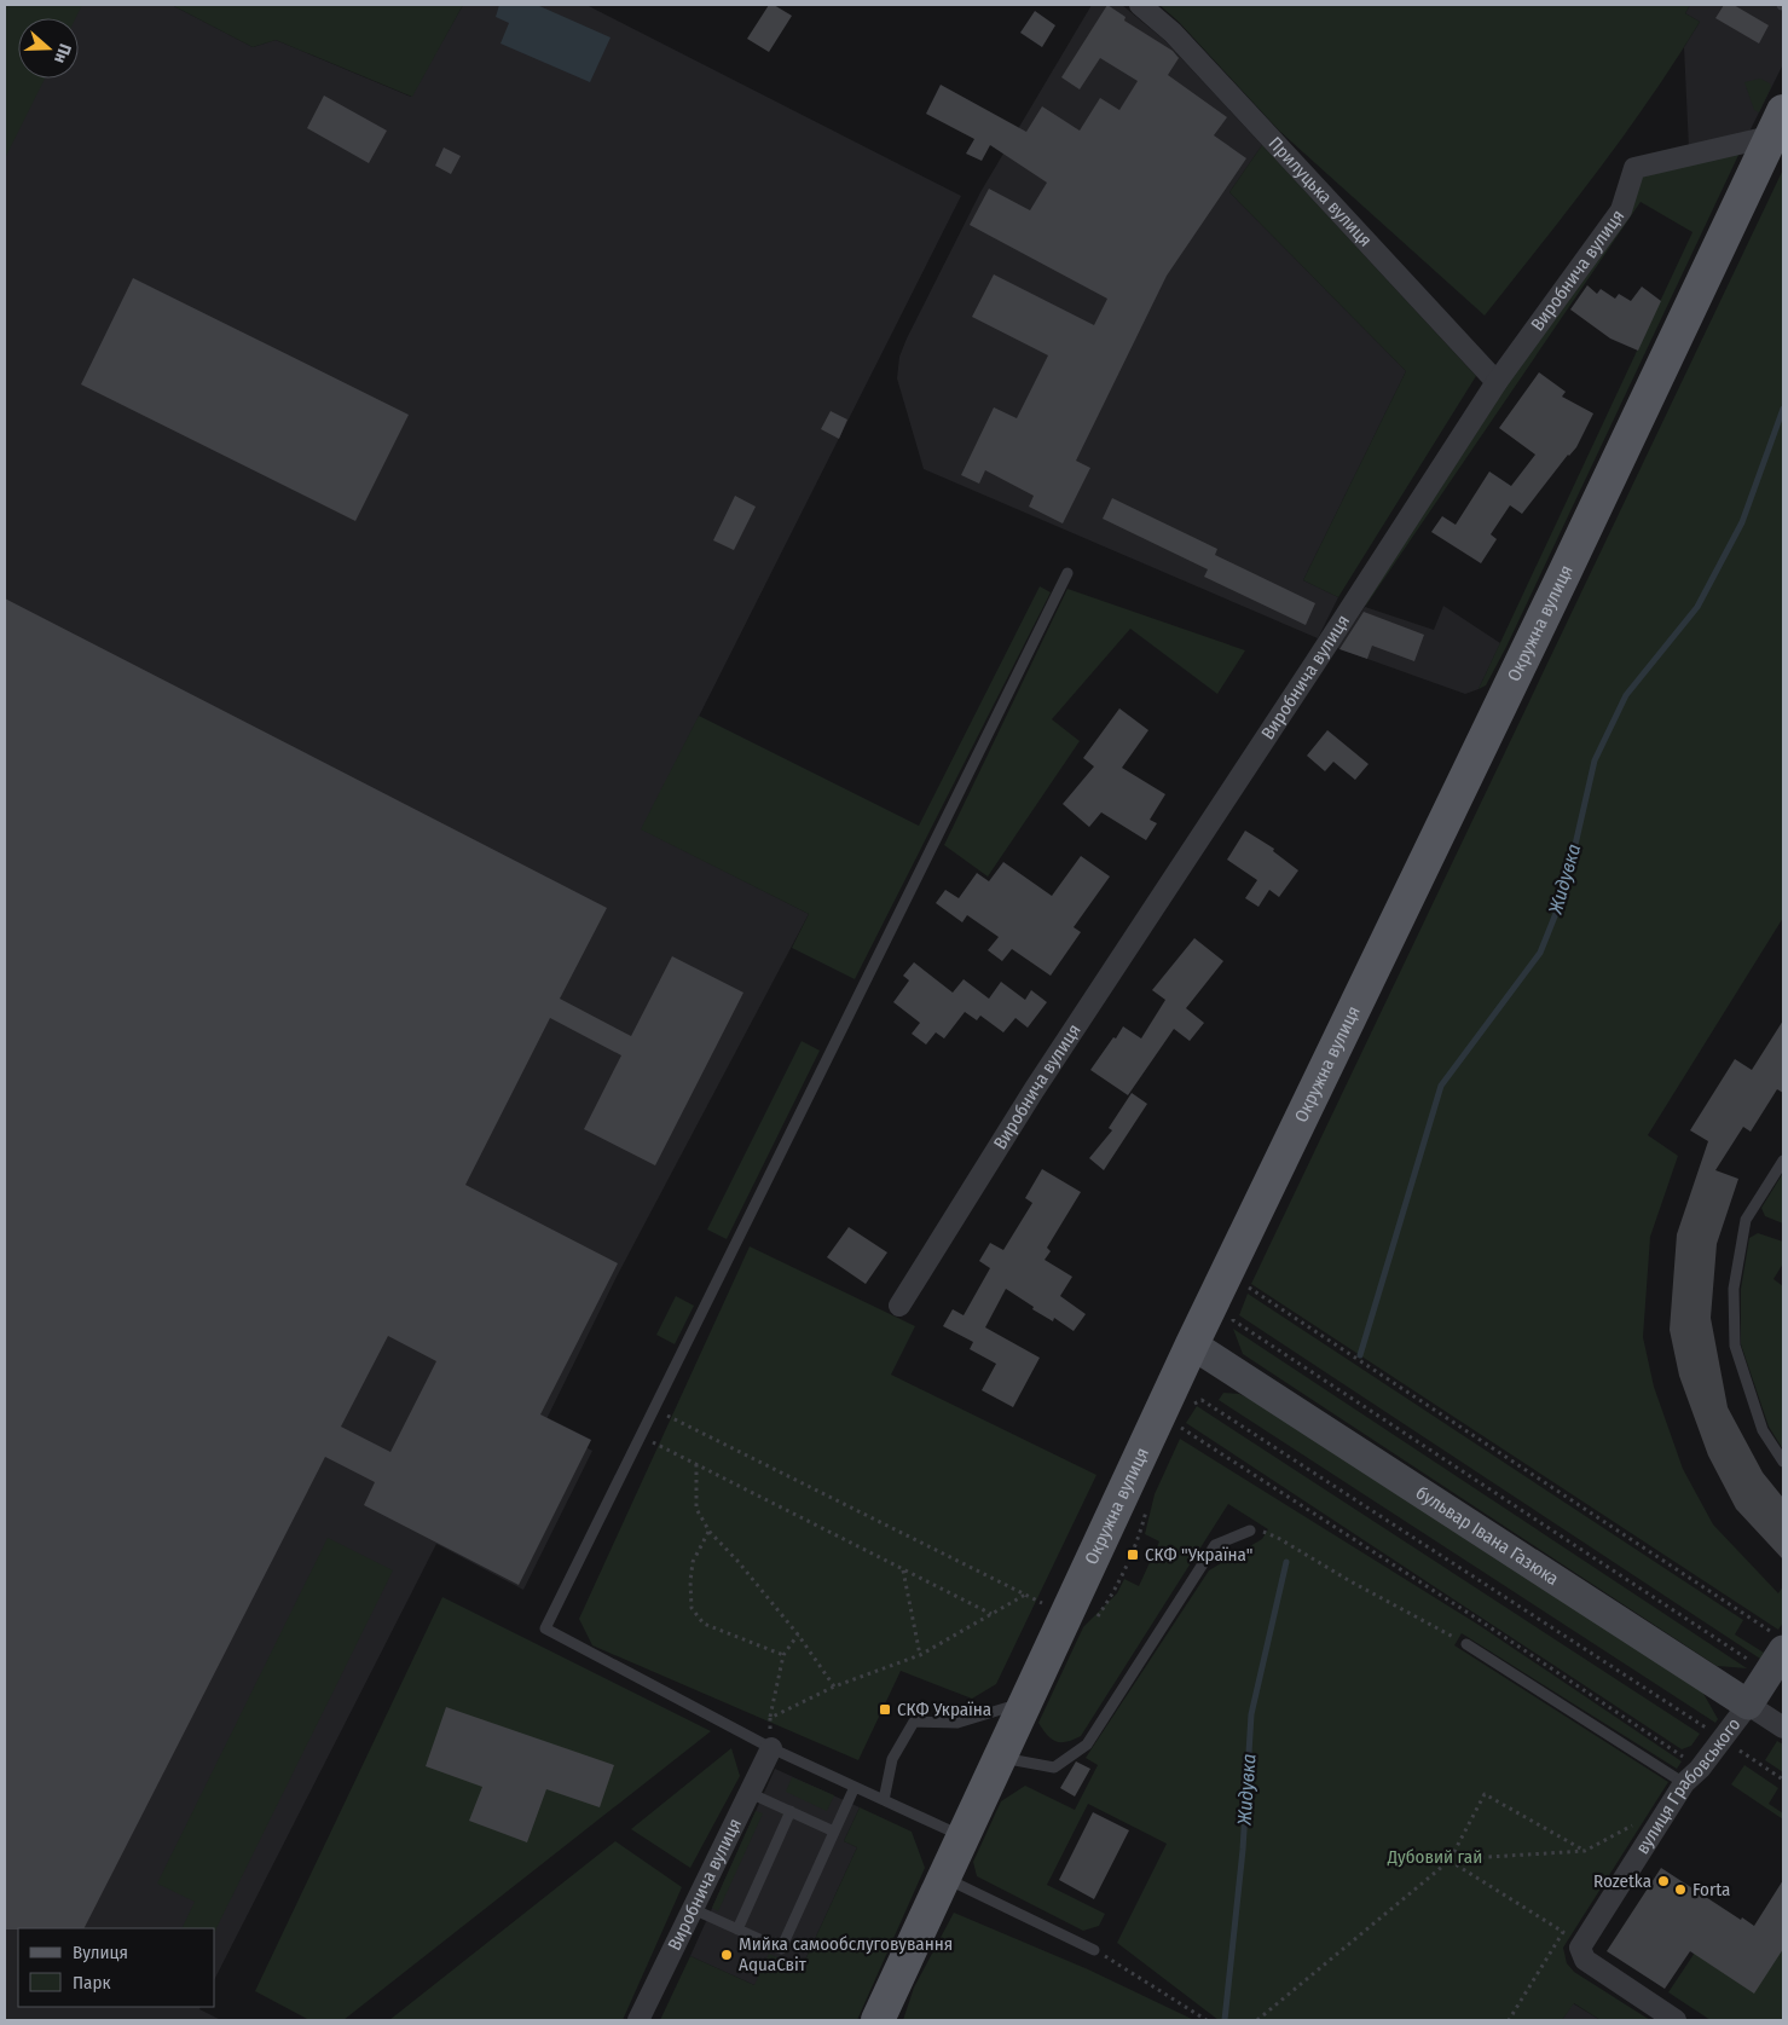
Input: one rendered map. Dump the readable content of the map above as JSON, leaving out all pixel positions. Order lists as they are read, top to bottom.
{
  "streets": {
    "main road": ["Окружна вулиця"],
    "street": [
      "Прилуцька вулиця",
      "Виробнича вулиця",
      "бульвар Івана Газюка",
      "вулиця Грабовського"
    ]
  },
  "crossings": [
    ["Прилуцька вулиця", "Виробнича вулиця"],
    ["Виробнича вулиця", "Окружна вулиця"],
    ["Окружна вулиця", "бульвар Івана Газюка"],
    ["бульвар Івана Газюка", "вулиця Грабовського"]
  ],
  "water": ["Жидувка"],
  "parks": ["Дубовий гай"],
  "places": {
    "transit": ["СКФ \"Україна\"", "СКФ Україна"],
    "other": ["Rozetka", "Forta", "Мийка самообслуговування AquaСвіт"]
  },
  "legend": ["Вулиця", "Парк"],
  "north": "right"
}
